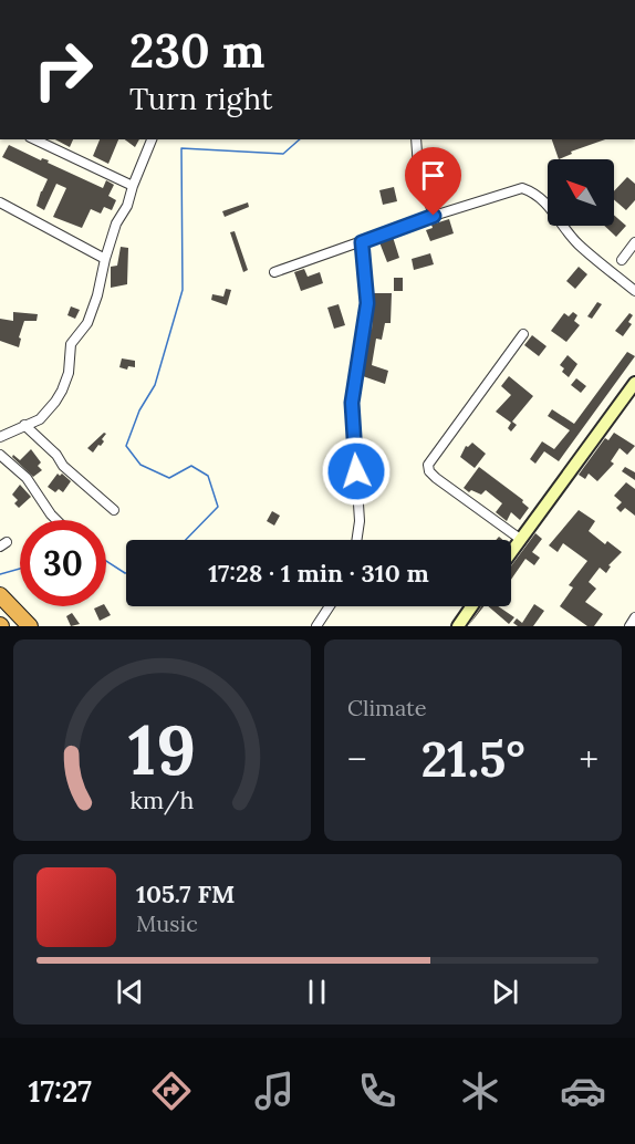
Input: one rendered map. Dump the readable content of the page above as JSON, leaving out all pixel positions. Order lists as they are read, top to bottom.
{
  "north": "top left",
  "page": {
    "turn": ["230 m", "Turn right"],
    "limit": "30",
    "trip": "17:28 · 1 min · 310 m",
    "tile": "Climate",
    "heat": ["−", "21.5°", "+"],
    "song": ["105.7 FM", "Music"],
    "tabs": "17:27",
    "gauge": ["19", "km/h"]
  }
}
